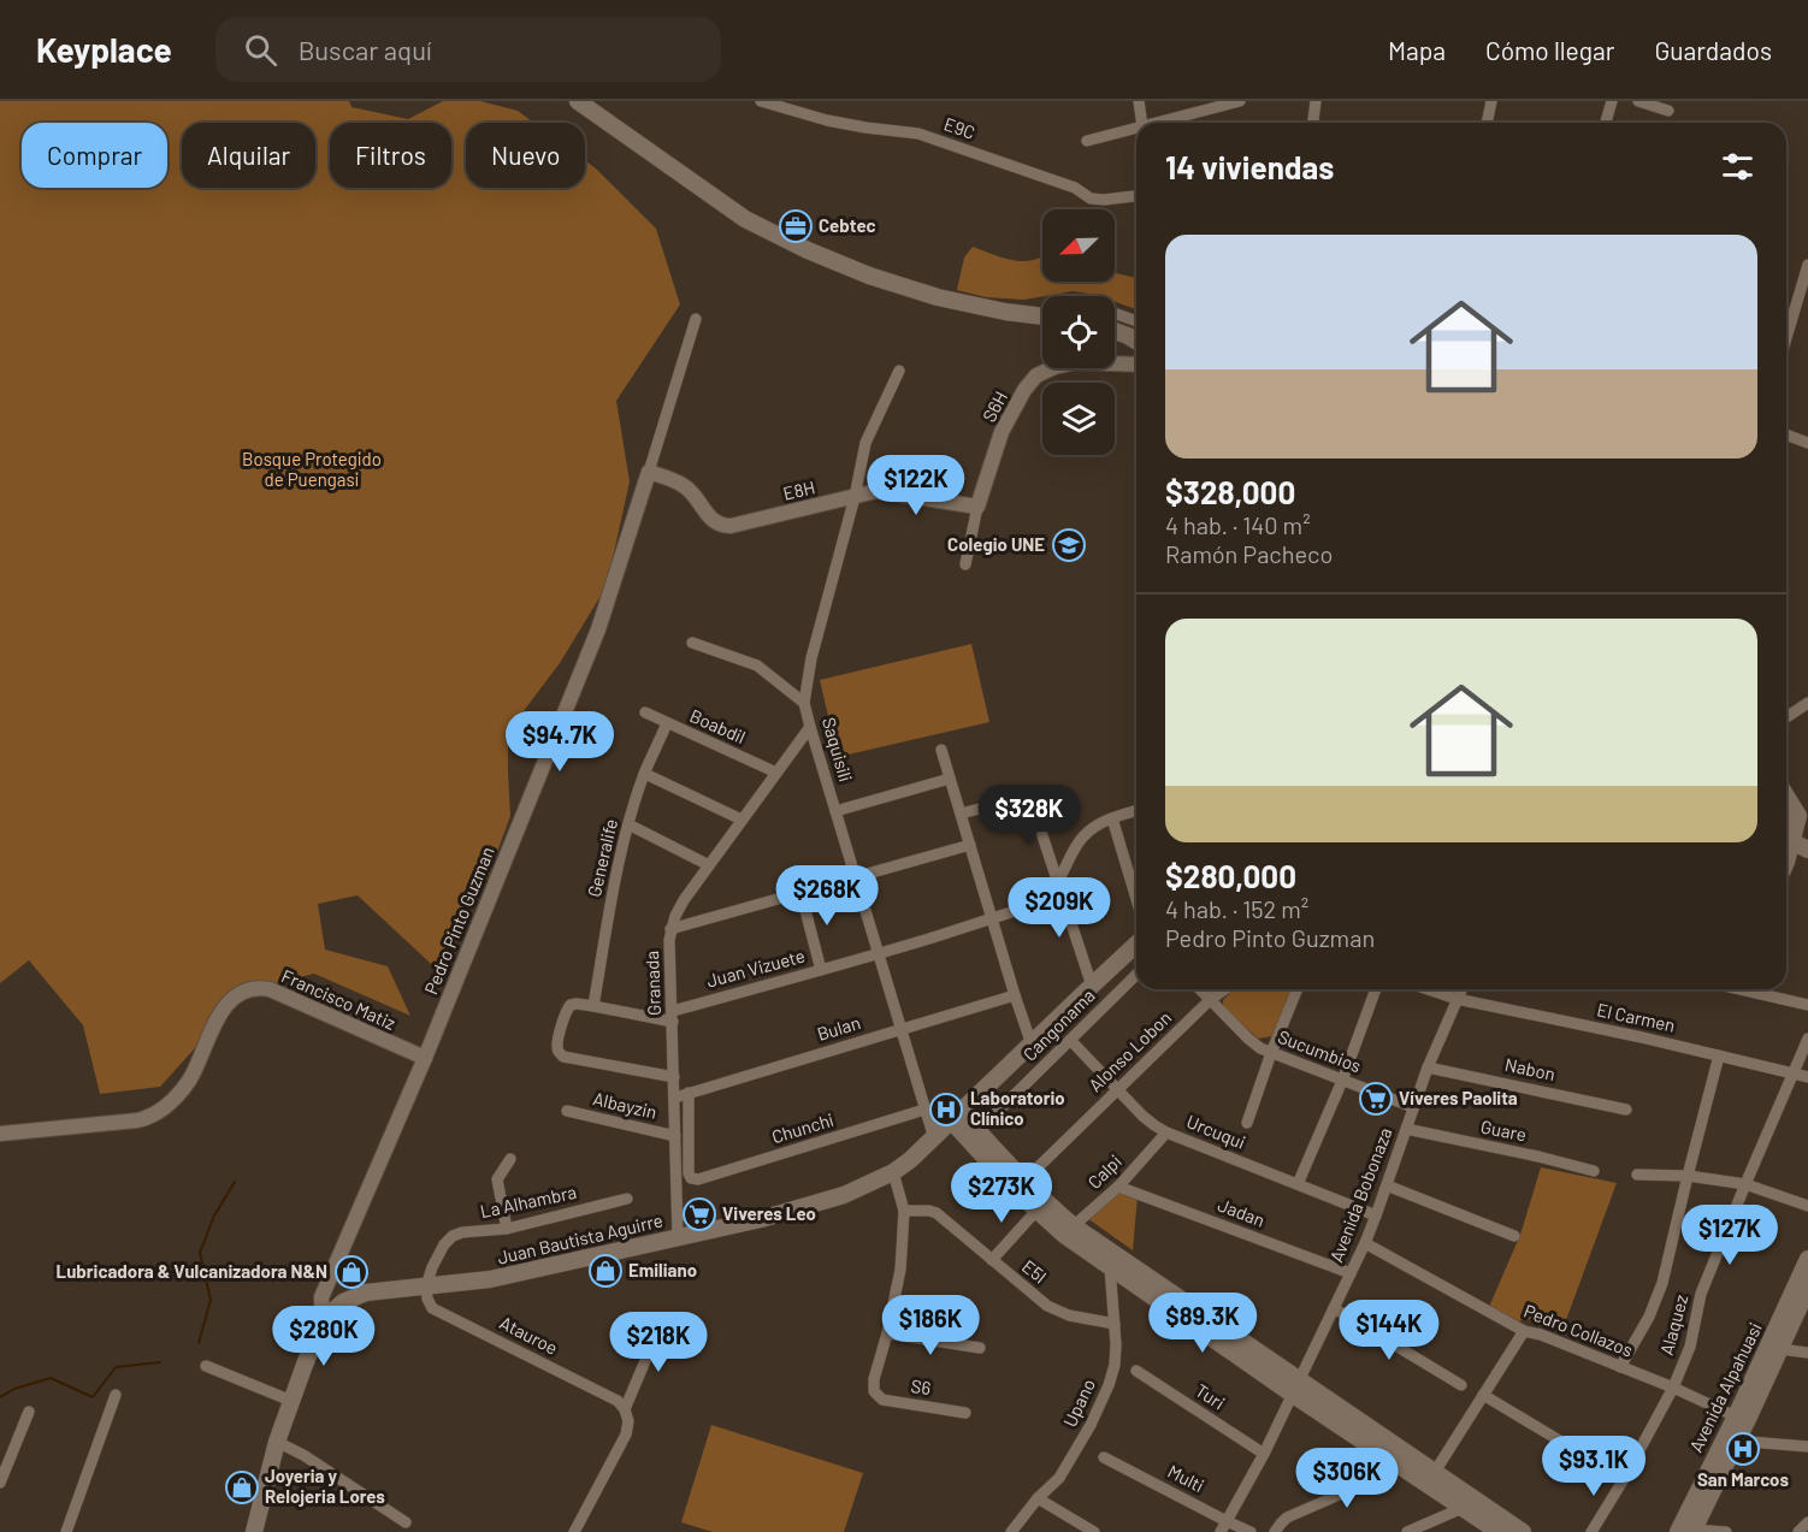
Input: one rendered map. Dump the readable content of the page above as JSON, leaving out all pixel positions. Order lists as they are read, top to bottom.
{
  "streets": {
    "main road": ["Pedro Pinto Guzman", "Juan Bautista Aguirre", "Avenida Alpahuasi"],
    "street": [
      "E9C",
      "S6H",
      "E8H",
      "Boabdil",
      "Saquisili",
      "Generalife",
      "Juan Vizuete",
      "Granada",
      "Francisco Matiz",
      "El Carmen",
      "Cangonama",
      "Bulan",
      "Alonso Lobon",
      "Sucumbios",
      "Nabon",
      "Albayzin",
      "Chunchi",
      "Guare",
      "Urcuqui",
      "Calpi",
      "Avenida Bobonaza",
      "La Alhambra",
      "Jadan",
      "E5I",
      "Alaquez",
      "Pedro Collazos",
      "Atauroe",
      "S6",
      "Turi",
      "Upano",
      "Multi"
    ]
  },
  "crossings": [
    ["S6H", "E8H"],
    ["E8H", "Saquisili"],
    ["E8H", "Pedro Pinto Guzman"],
    ["Boabdil", "Generalife"],
    ["Boabdil", "Granada"],
    ["Saquisili", "Juan Vizuete"],
    ["Saquisili", "Granada"],
    ["Saquisili", "Bulan"],
    ["Saquisili", "Chunchi"],
    ["Saquisili", "Juan Bautista Aguirre"],
    ["Pedro Pinto Guzman", "Francisco Matiz"],
    ["Pedro Pinto Guzman", "Juan Bautista Aguirre"],
    ["Juan Vizuete", "Granada"],
    ["Granada", "Bulan"],
    ["Granada", "Albayzin"],
    ["Granada", "Juan Bautista Aguirre"],
    ["El Carmen", "Alaquez"],
    ["Cangonama", "Urcuqui"],
    ["Bulan", "Chunchi"],
    ["Alonso Lobon", "Sucumbios"],
    ["Alonso Lobon", "Urcuqui"],
    ["Sucumbios", "Avenida Bobonaza"],
    ["Nabon", "Avenida Bobonaza"],
    ["Guare", "Avenida Bobonaza"],
    ["Urcuqui", "Calpi"],
    ["Urcuqui", "Avenida Bobonaza"],
    ["Calpi", "Jadan"],
    ["Avenida Bobonaza", "Jadan"],
    ["Avenida Bobonaza", "Pedro Collazos"],
    ["Avenida Bobonaza", "Turi"],
    ["Avenida Bobonaza", "Multi"],
    ["La Alhambra", "Juan Bautista Aguirre"],
    ["La Alhambra", "Atauroe"],
    ["Juan Bautista Aguirre", "Atauroe"],
    ["E5I", "Upano"],
    ["Alaquez", "Pedro Collazos"],
    ["Pedro Collazos", "Avenida Alpahuasi"]
  ],
  "parks": ["Bosque Protegido de Puengasi"],
  "places": {
    "office": ["Cebtec"],
    "school or university": ["Colegio UNE"],
    "supermarket": ["Víveres Paolita", "Viveres Leo"],
    "hospital": ["Laboratorio Clínico", "San Marcos"],
    "shop": ["Emiliano", "Lubricadora & Vulcanizadora N&N", "Joyeria y Relojeria Lores"]
  },
  "north": "bottom left",
  "page": {
    "header": "Keyplace",
    "search": "Buscar aquí",
    "nav": ["Mapa", "Cómo llegar", "Guardados"],
    "chip": [
      "Comprar",
      "Alquilar",
      "Filtros",
      "Nuevo"
    ],
    "heading": "14 viviendas",
    "list": [
      {
        "name": "$328,000",
        "note": "4 hab. · 140 m² · Ramón Pacheco"
      },
      {
        "name": "$280,000",
        "note": "4 hab. · 152 m² · Pedro Pinto Guzman"
      }
    ],
    "price": [
      "$122K",
      "$94.7K",
      "$328K",
      "$268K",
      "$209K",
      "$273K",
      "$127K",
      "$89.3K",
      "$186K",
      "$144K",
      "$280K",
      "$218K",
      "$93.1K",
      "$306K"
    ]
  }
}
